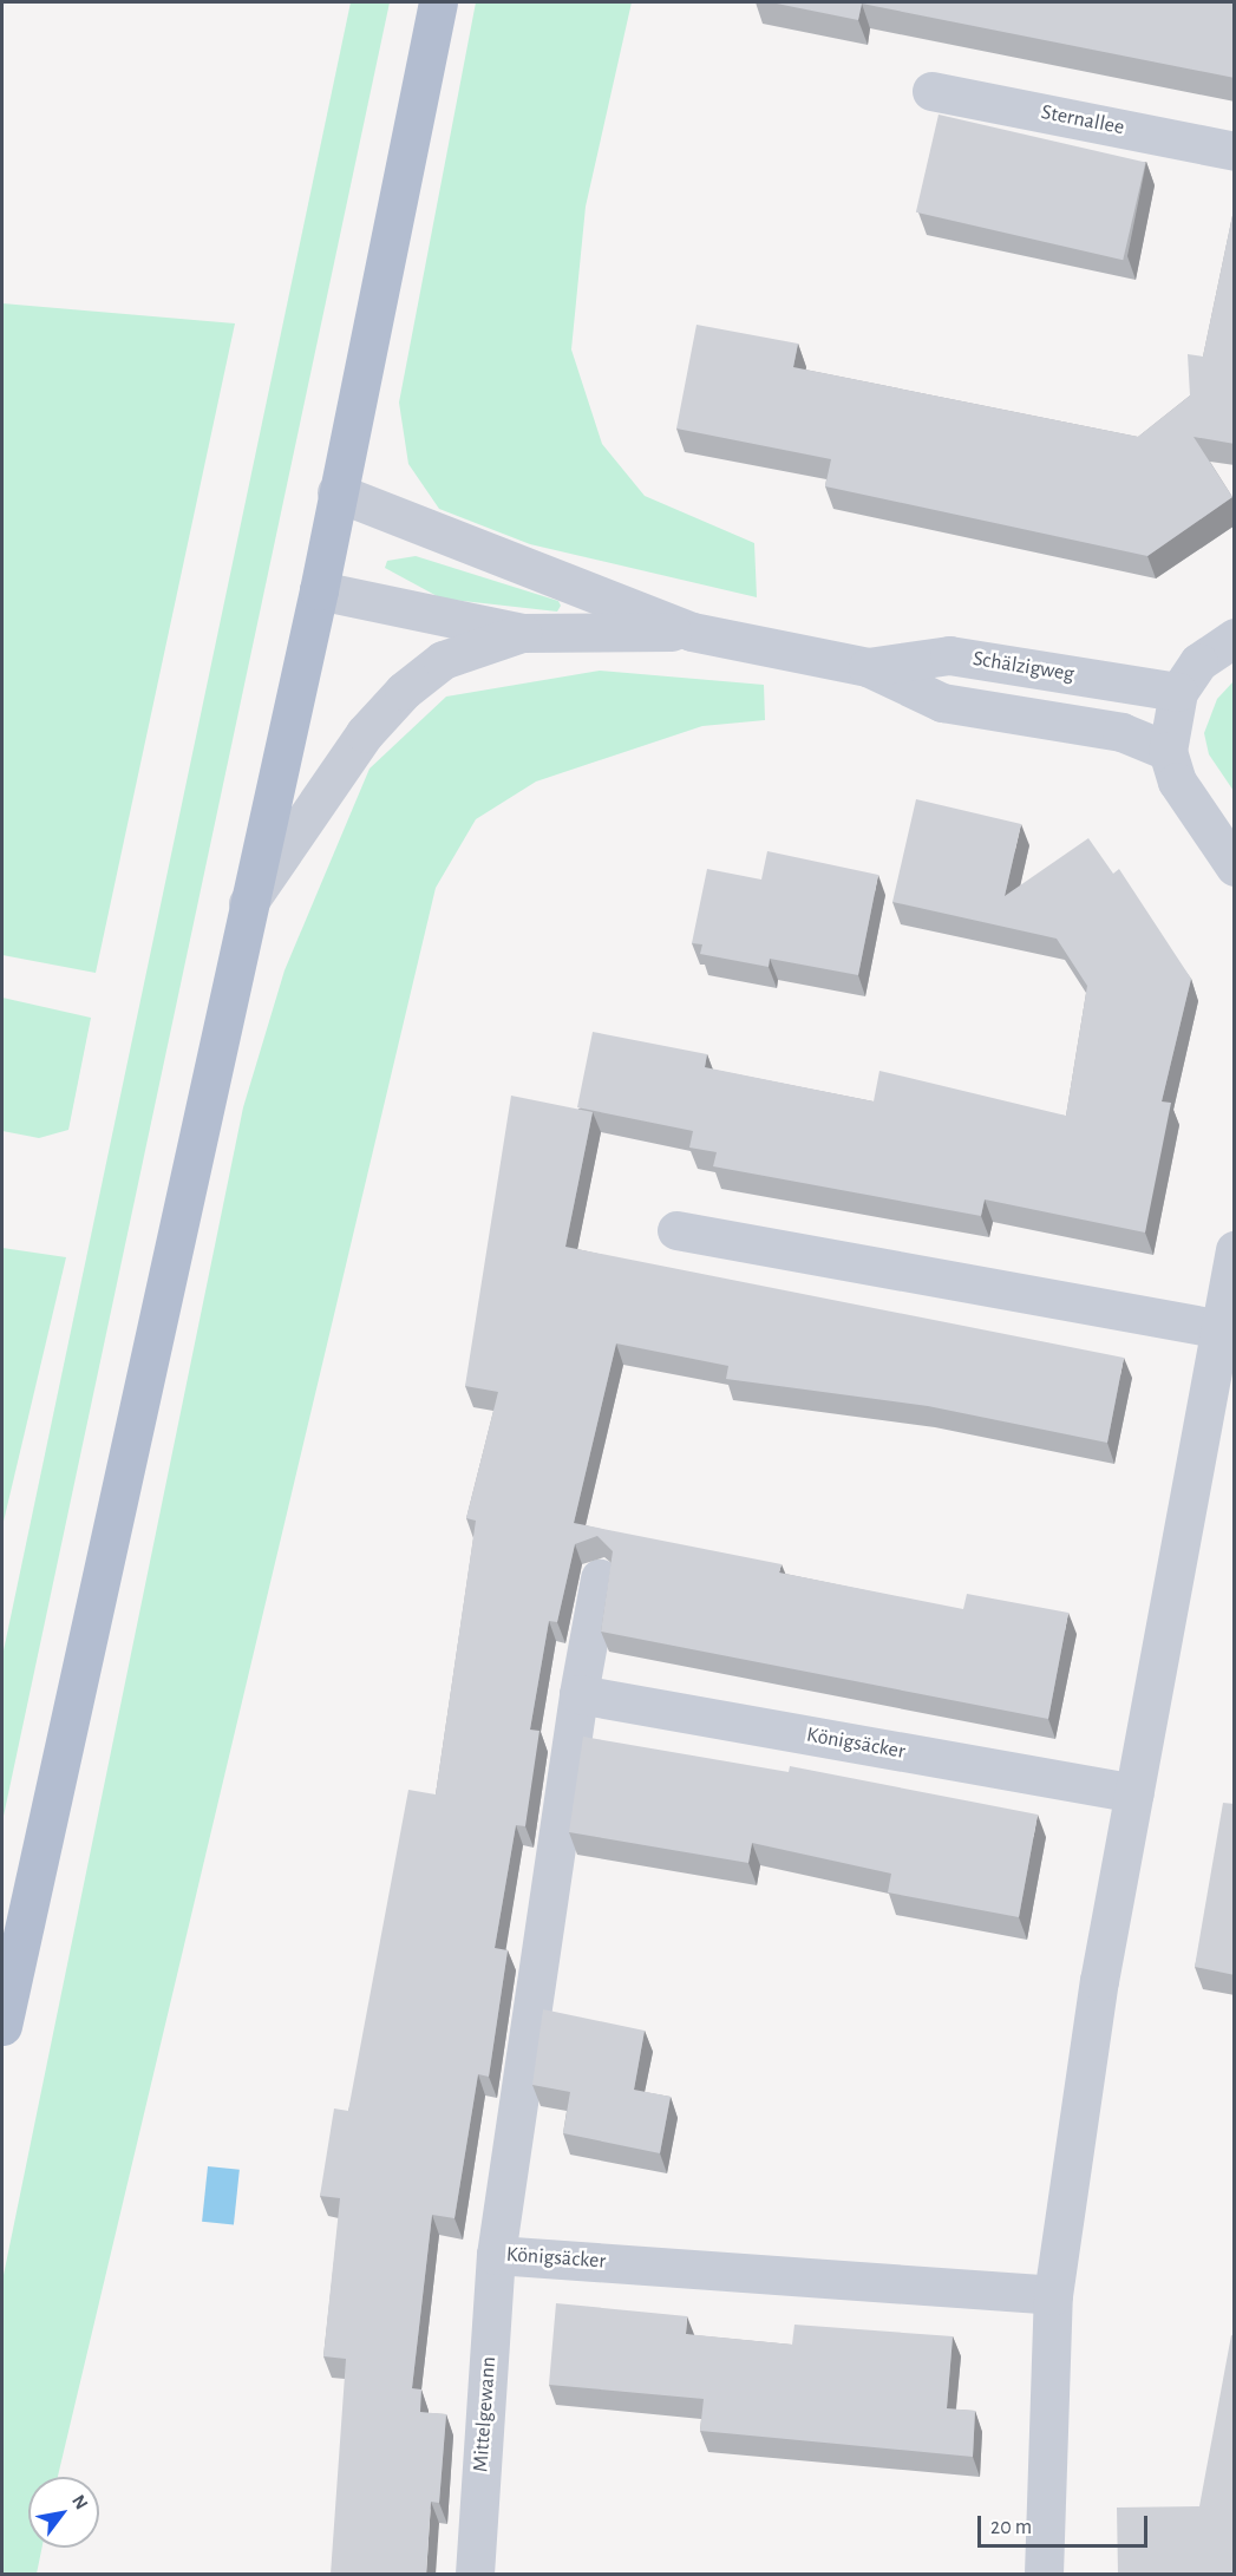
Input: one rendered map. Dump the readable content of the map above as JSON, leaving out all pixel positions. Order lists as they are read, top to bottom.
{
  "streets": {
    "street": [
      "Sternallee",
      "Schälzigweg",
      "Königsäcker",
      "Mittelgewann"
    ]
  },
  "crossings": [
    ["Königsäcker", "Mittelgewann"]
  ],
  "scale_bar": "20 m",
  "north": "top right"
}
